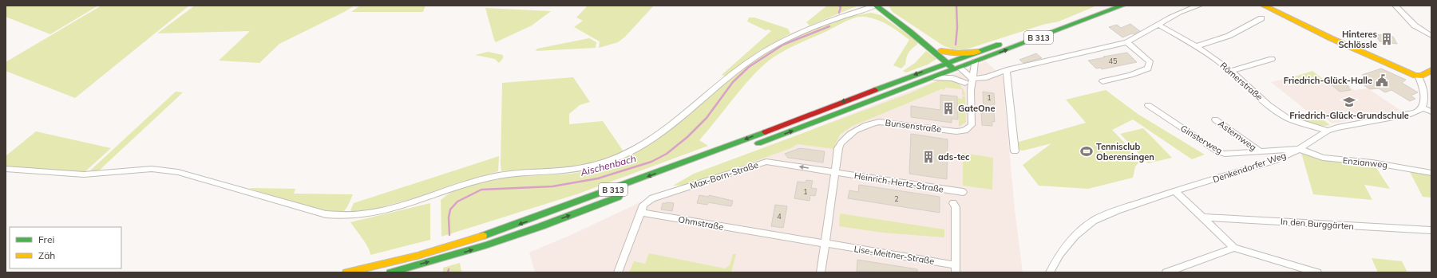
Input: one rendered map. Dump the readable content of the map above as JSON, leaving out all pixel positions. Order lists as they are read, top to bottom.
{
  "streets": {
    "main road": ["B 313"],
    "street": [
      "Römerstraße",
      "Bunsenstraße",
      "Asternweg",
      "Ginsterweg",
      "Enzianweg",
      "Denkendorfer Weg",
      "Max-Born-Straße",
      "Heinrich-Hertz-Straße",
      "Ohmstraße",
      "In den Burggärten",
      "Lise-Meitner-Straße"
    ]
  },
  "crossings": [
    ["B 313", "Bunsenstraße"],
    ["Römerstraße", "Denkendorfer Weg"],
    ["Bunsenstraße", "Max-Born-Straße"],
    ["Bunsenstraße", "Heinrich-Hertz-Straße"],
    ["Bunsenstraße", "Ohmstraße"],
    ["Bunsenstraße", "Lise-Meitner-Straße"],
    ["Asternweg", "Ginsterweg"],
    ["Ginsterweg", "Enzianweg"],
    ["Ginsterweg", "Denkendorfer Weg"],
    ["Enzianweg", "Denkendorfer Weg"],
    ["Max-Born-Straße", "Heinrich-Hertz-Straße"],
    ["Max-Born-Straße", "Ohmstraße"],
    ["Ohmstraße", "Lise-Meitner-Straße"]
  ],
  "water": ["Aischenbach"],
  "places": {
    "building": ["Hinteres Schlössle", "GateOne", "ads-tec"],
    "public building": ["Friedrich-Glück-Halle"],
    "school or university": ["Friedrich-Glück-Grundschule"],
    "sports": ["Tennisclub Oberensingen"]
  },
  "house_numbers": [
    "45",
    "1",
    "1",
    "2",
    "4"
  ],
  "legend": ["Frei", "Zäh"]
}
